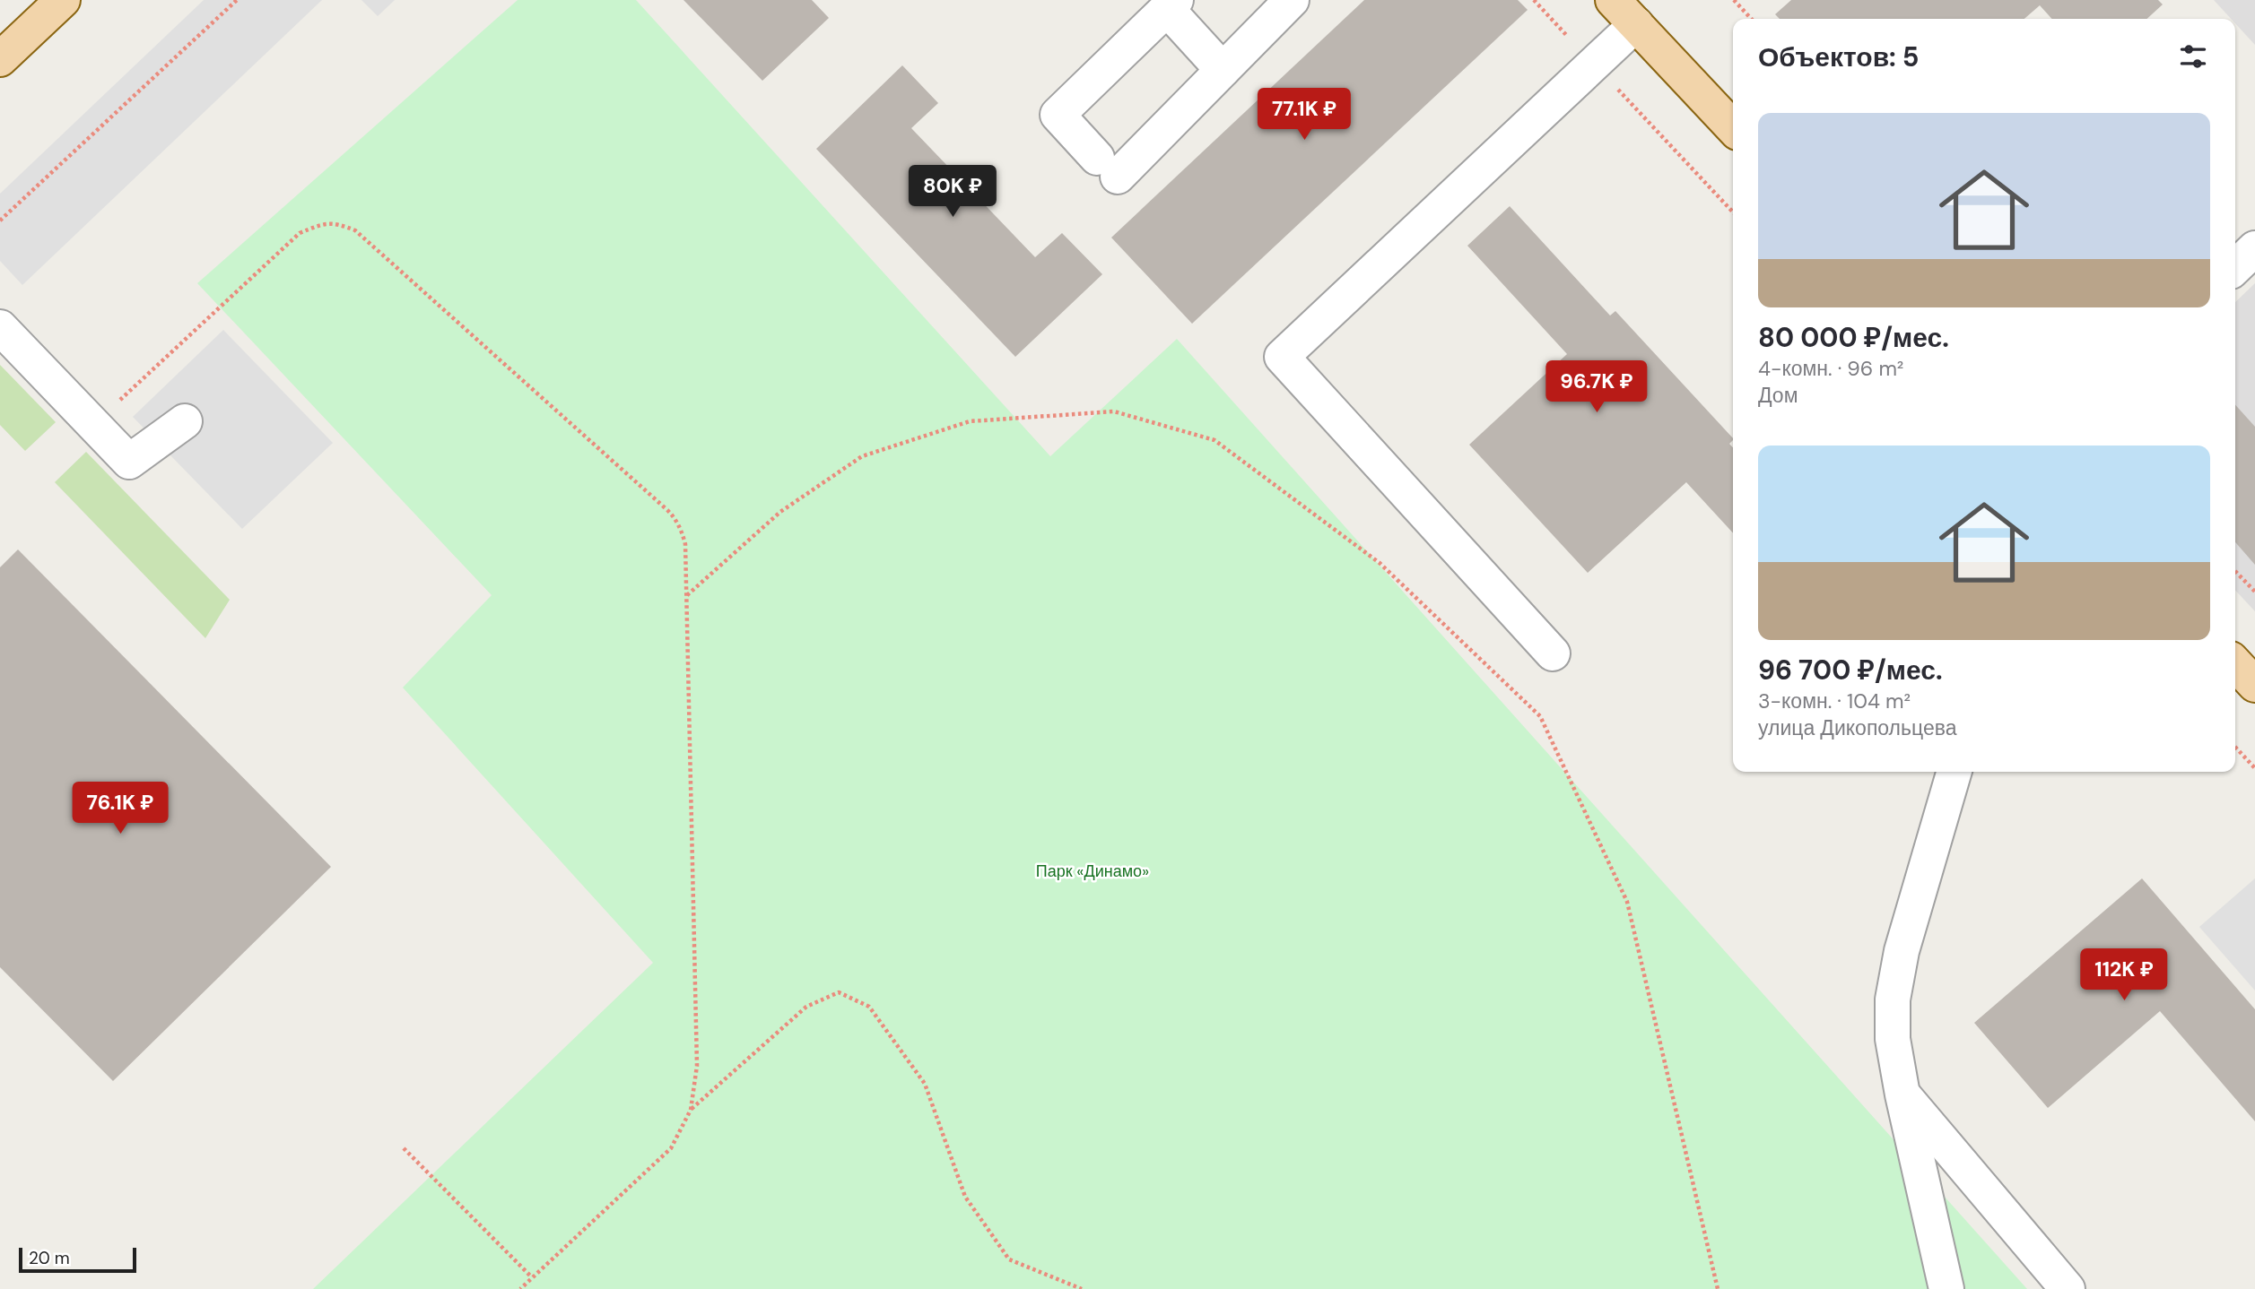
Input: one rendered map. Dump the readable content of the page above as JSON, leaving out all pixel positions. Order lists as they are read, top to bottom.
{
  "parks": ["Парк «Динамо»"],
  "scale_bar": "20 m",
  "page": {
    "heading": "Объектов: 5",
    "price": [
      "77.1K ₽",
      "80K ₽",
      "96.7K ₽",
      "76.1K ₽",
      "112K ₽"
    ],
    "list": [
      {
        "name": "80 000 ₽/мес.",
        "note": "4-комн. · 96 m² · Дом"
      },
      {
        "name": "96 700 ₽/мес.",
        "note": "3-комн. · 104 m² · улица Дикопольцева"
      }
    ],
    "scale": "20 m"
  }
}
